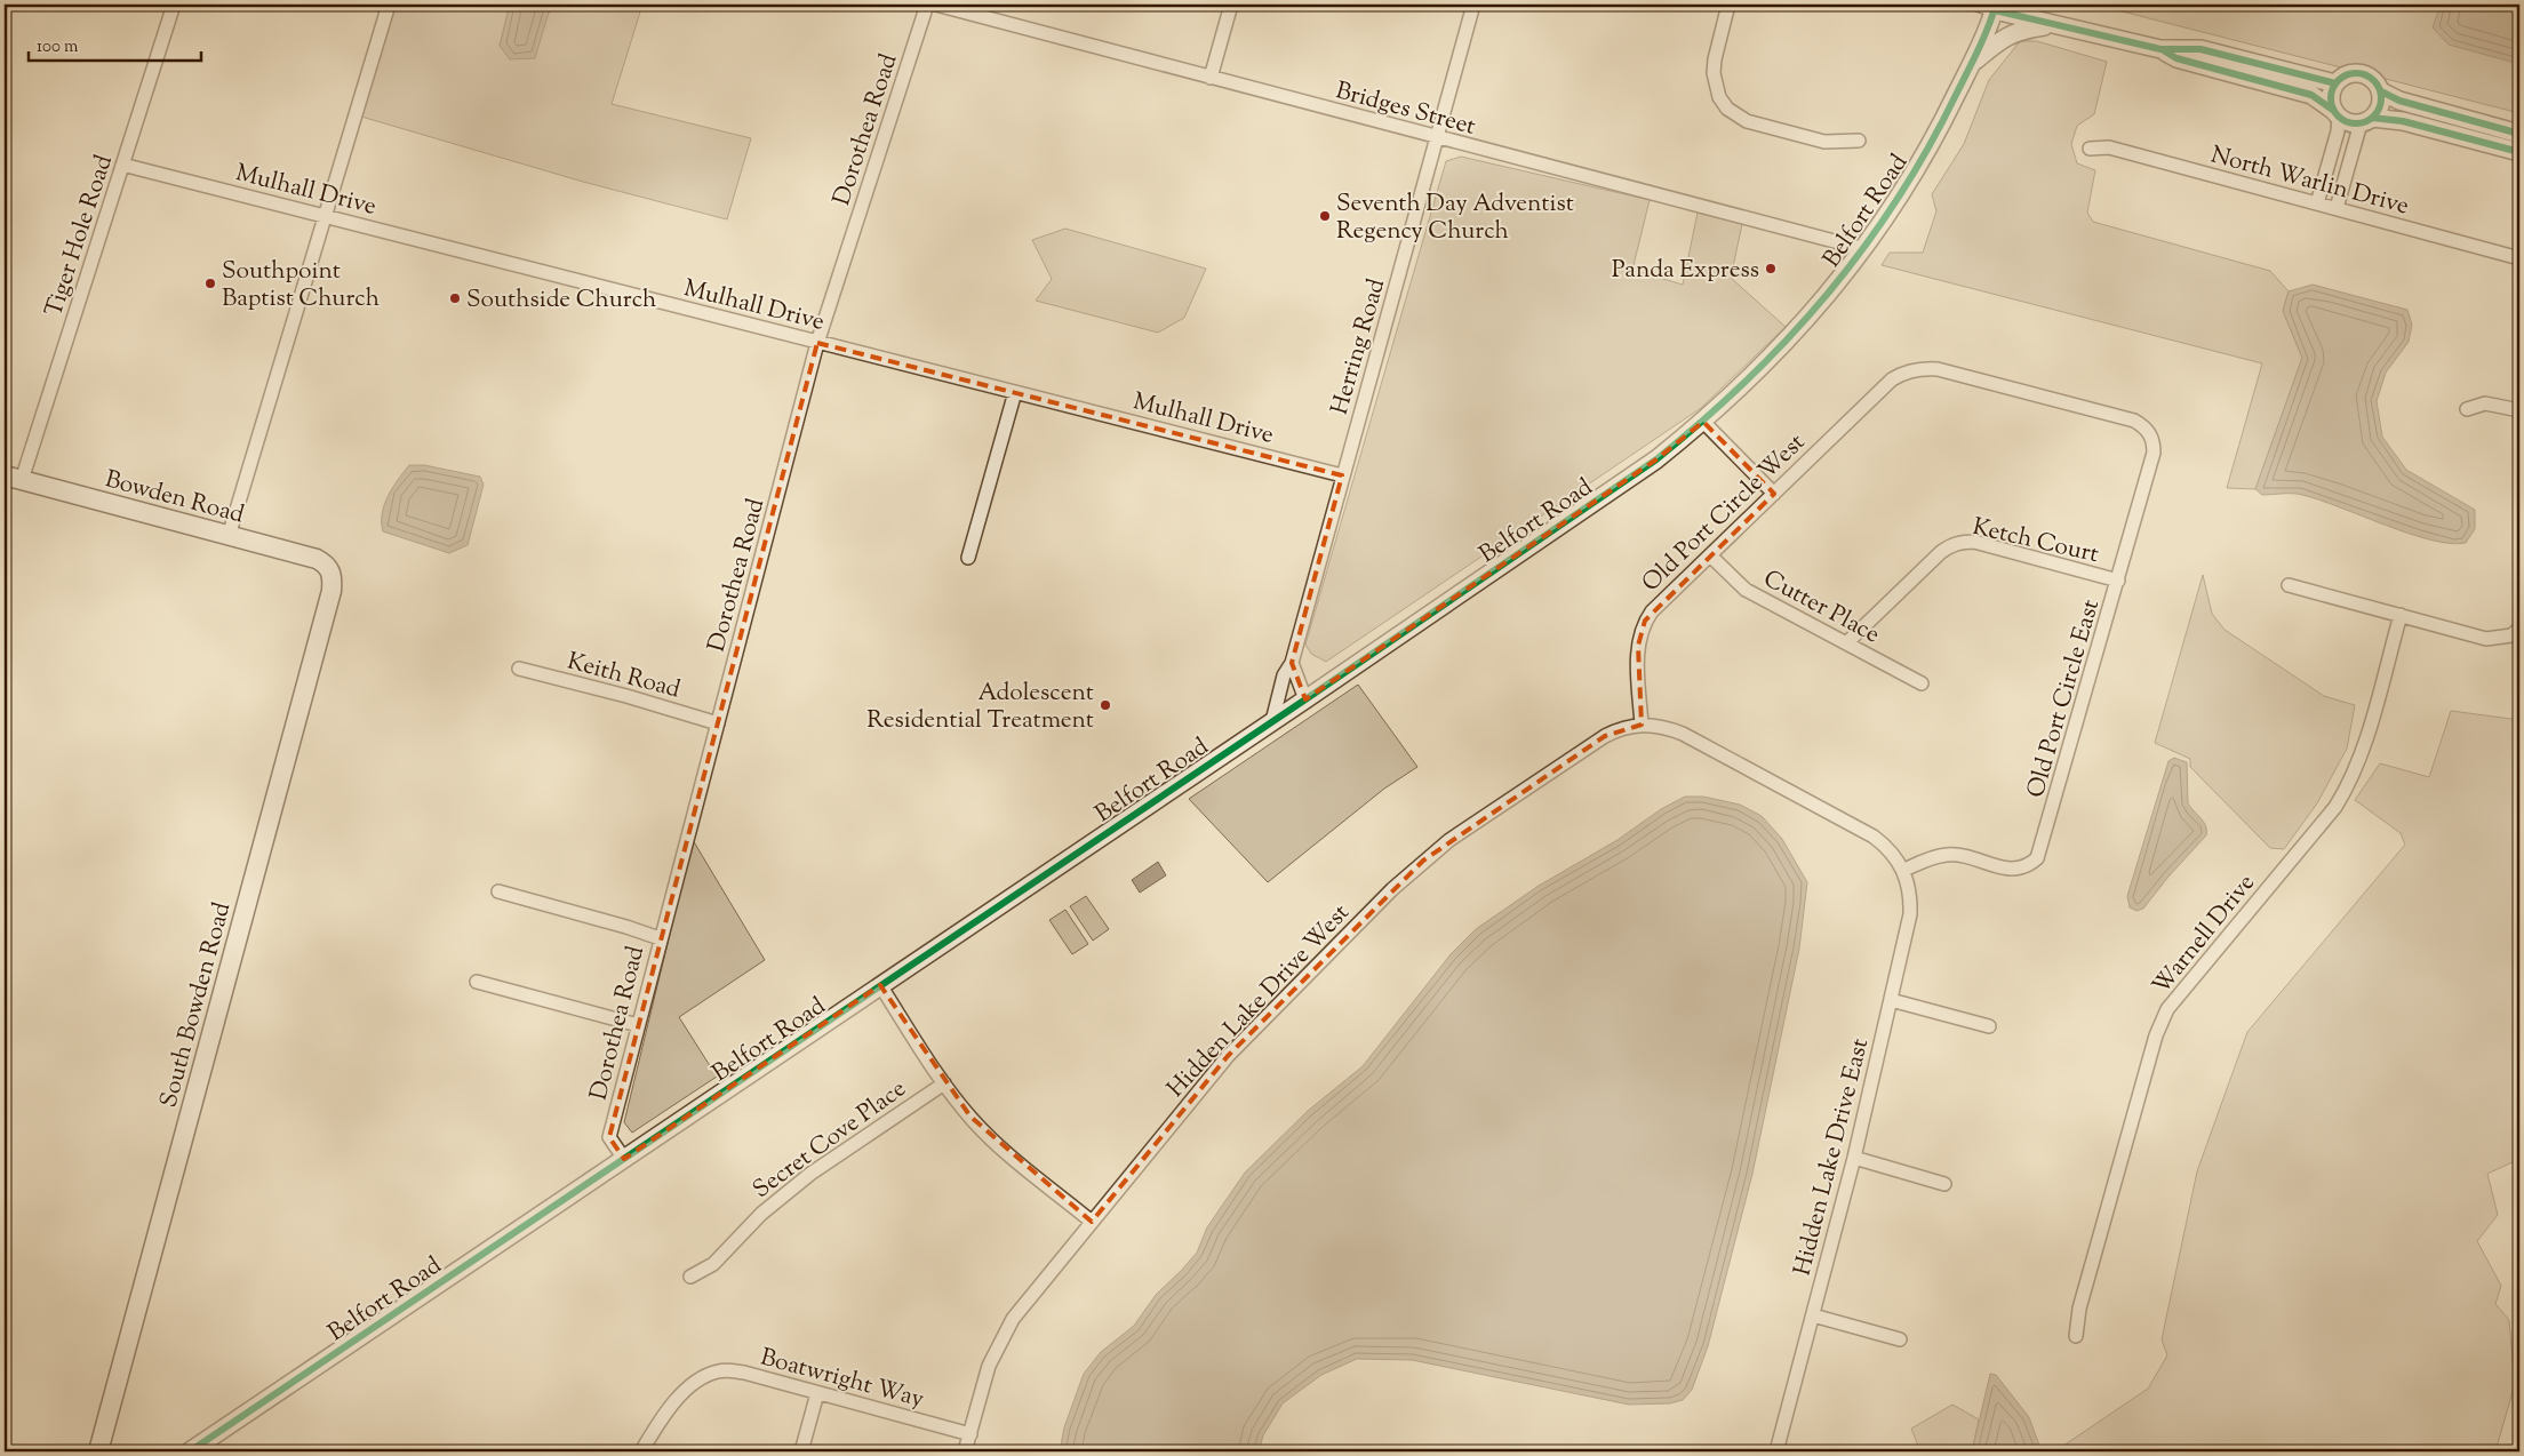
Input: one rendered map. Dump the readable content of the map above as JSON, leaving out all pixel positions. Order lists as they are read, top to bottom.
{
  "streets": {
    "main road": ["Bowden Road", "South Bowden Road"],
    "street": [
      "Bridges Street",
      "Dorothea Road",
      "North Warlin Drive",
      "Mulhall Drive",
      "Belfort Road",
      "Tiger Hole Road",
      "Herring Road",
      "Old Port Circle West",
      "Ketch Court",
      "Cutter Place",
      "Keith Road",
      "Old Port Circle East",
      "Warnell Drive",
      "Hidden Lake Drive West",
      "Secret Cove Place",
      "Hidden Lake Drive East",
      "Boatwright Way"
    ]
  },
  "crossings": [
    ["Bridges Street", "Belfort Road"],
    ["Bridges Street", "Herring Road"],
    ["Dorothea Road", "Mulhall Drive"],
    ["Dorothea Road", "Belfort Road"],
    ["Dorothea Road", "Keith Road"],
    ["Mulhall Drive", "Tiger Hole Road"],
    ["Mulhall Drive", "Herring Road"],
    ["Belfort Road", "Herring Road"],
    ["Tiger Hole Road", "Bowden Road"],
    ["Bowden Road", "South Bowden Road"],
    ["Old Port Circle West", "Cutter Place"],
    ["Old Port Circle West", "Old Port Circle East"],
    ["Old Port Circle West", "Hidden Lake Drive West"],
    ["Ketch Court", "Cutter Place"],
    ["Ketch Court", "Old Port Circle East"],
    ["Old Port Circle East", "Hidden Lake Drive East"],
    ["Hidden Lake Drive West", "Boatwright Way"]
  ],
  "places": [
    "Seventh Day Adventist Regency Church",
    "Panda Express",
    "Southpoint Baptist Church",
    "Southside Church",
    "Adolescent Residential Treatment"
  ],
  "scale_bar": "100 m"
}
